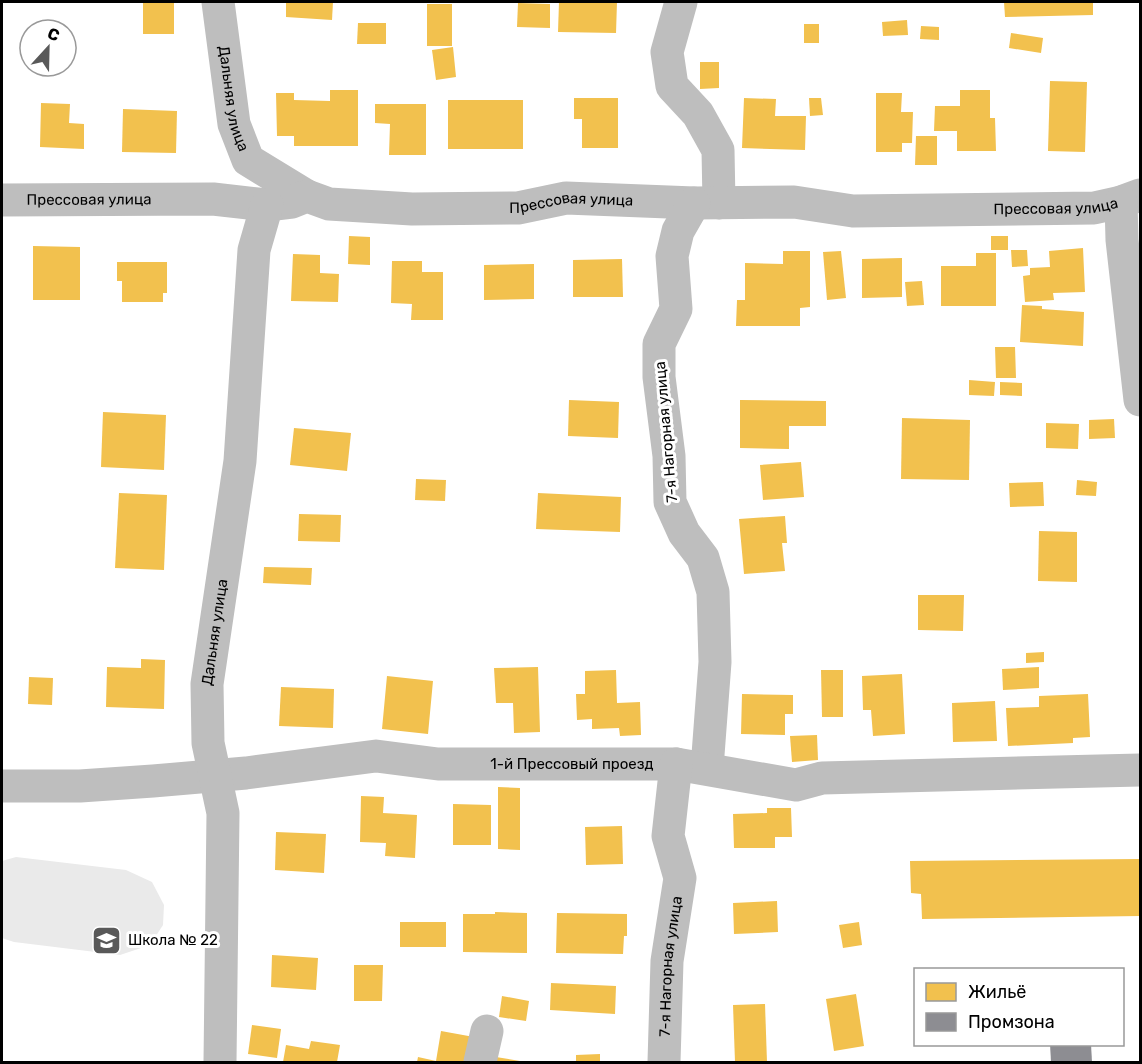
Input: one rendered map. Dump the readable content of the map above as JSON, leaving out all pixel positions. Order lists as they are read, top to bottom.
{
  "streets": {
    "street": [
      "Дальняя улица",
      "Прессовая улица",
      "7-я Нагорная улица",
      "1-й Прессовый проезд"
    ]
  },
  "crossings": [
    ["Дальняя улица", "Прессовая улица"],
    ["Дальняя улица", "1-й Прессовый проезд"],
    ["Прессовая улица", "7-я Нагорная улица"],
    ["7-я Нагорная улица", "1-й Прессовый проезд"]
  ],
  "places": {
    "school or university": ["Школа № 22"]
  },
  "legend": ["Жильё", "Промзона"],
  "north": "top"
}
